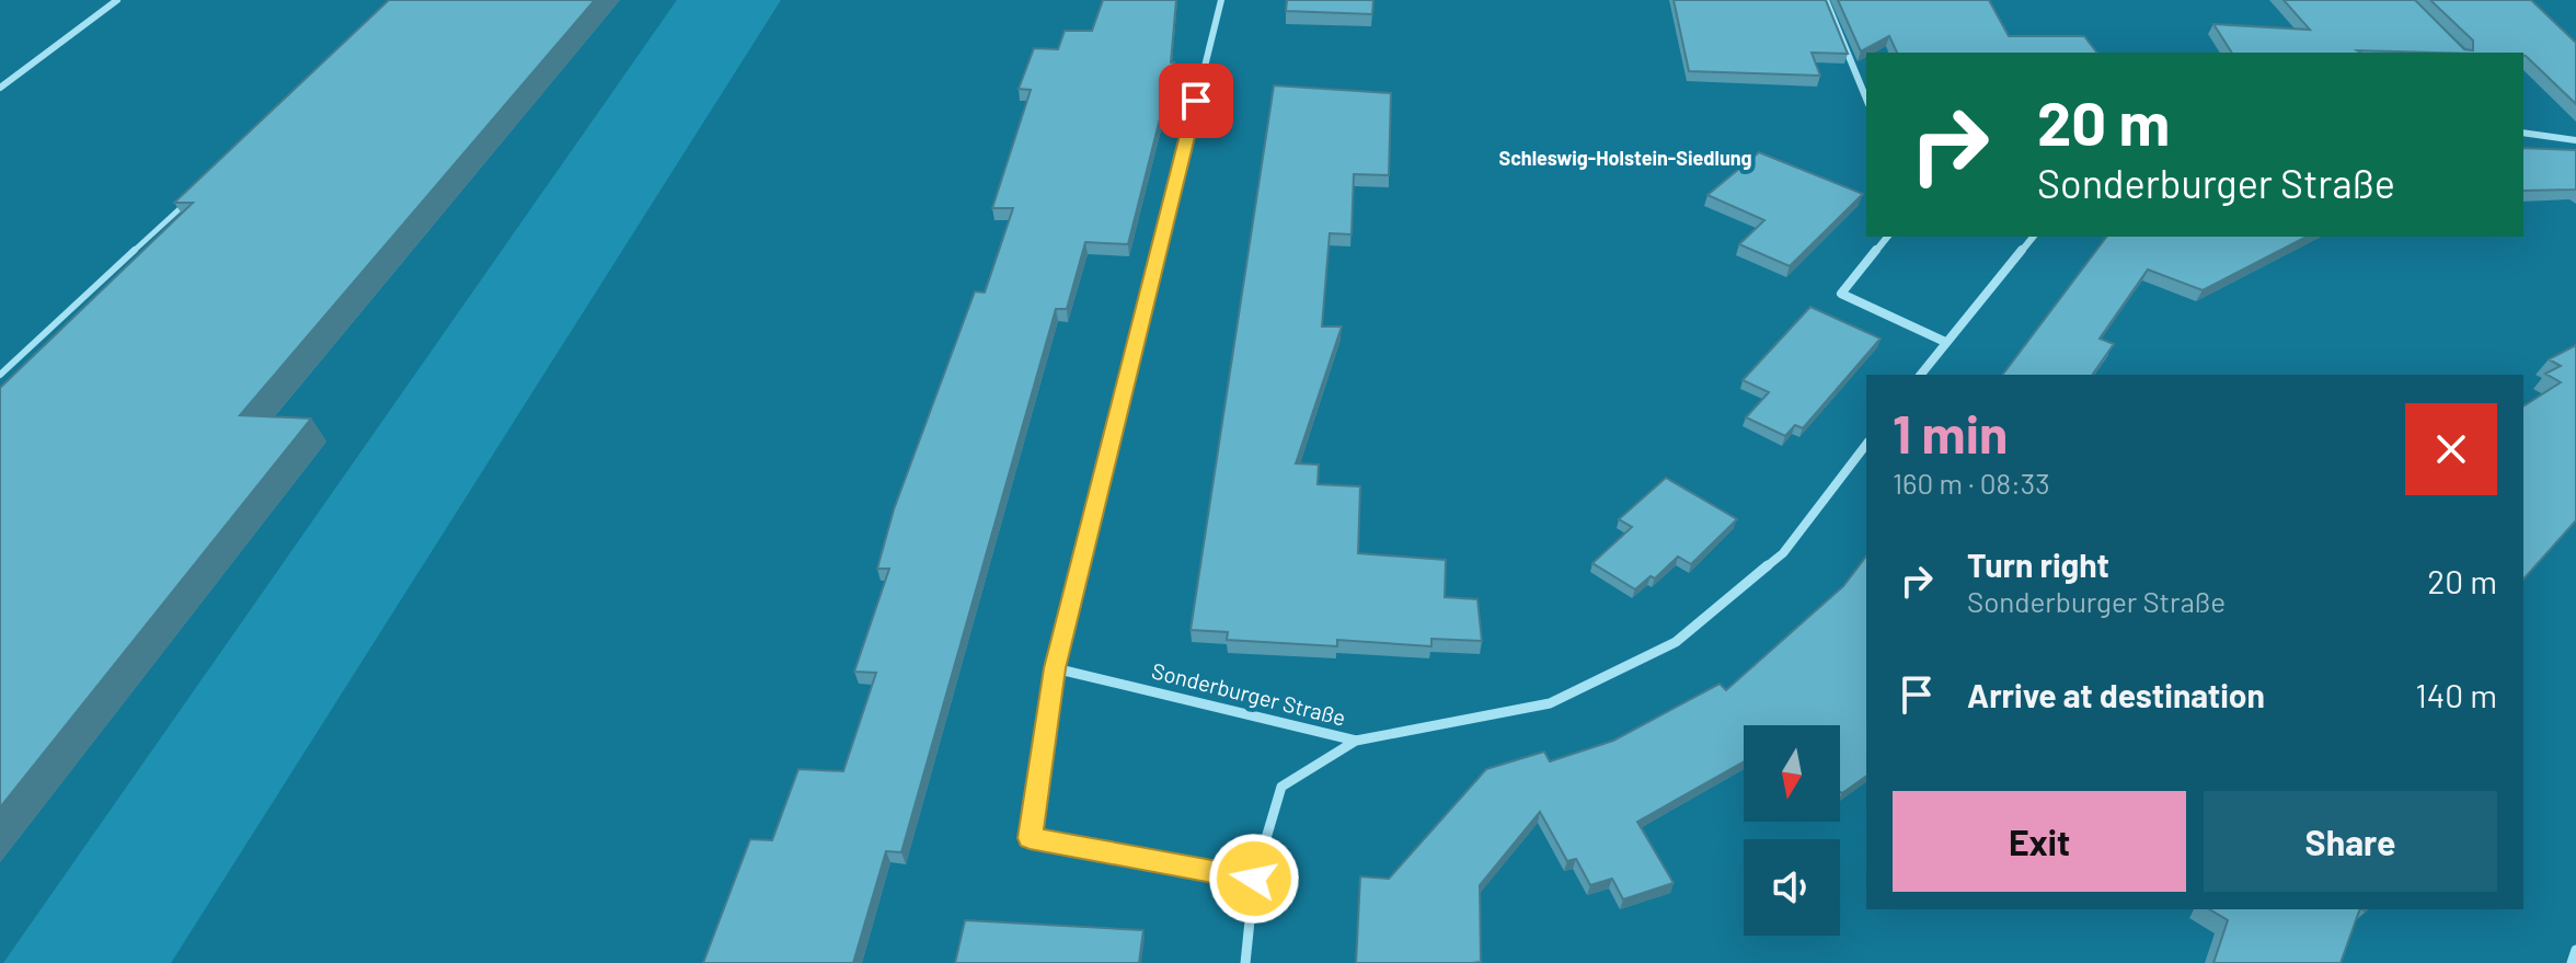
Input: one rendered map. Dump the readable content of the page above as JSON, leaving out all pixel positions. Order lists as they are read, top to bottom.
{
  "streets": {
    "street": ["Sonderburger Straße"]
  },
  "districts": ["Schleswig-Holstein-Siedlung"],
  "north": "bottom",
  "page": {
    "turn": ["20 m", "Sonderburger Straße"],
    "heading": ["1 min", "160 m · 08:33"],
    "list": [
      {
        "name": "Turn right",
        "note": "Sonderburger Straße",
        "value": "20 m"
      },
      {
        "name": "Arrive at destination",
        "value": "140 m"
      }
    ],
    "buttons": ["Exit", "Share"]
  }
}
